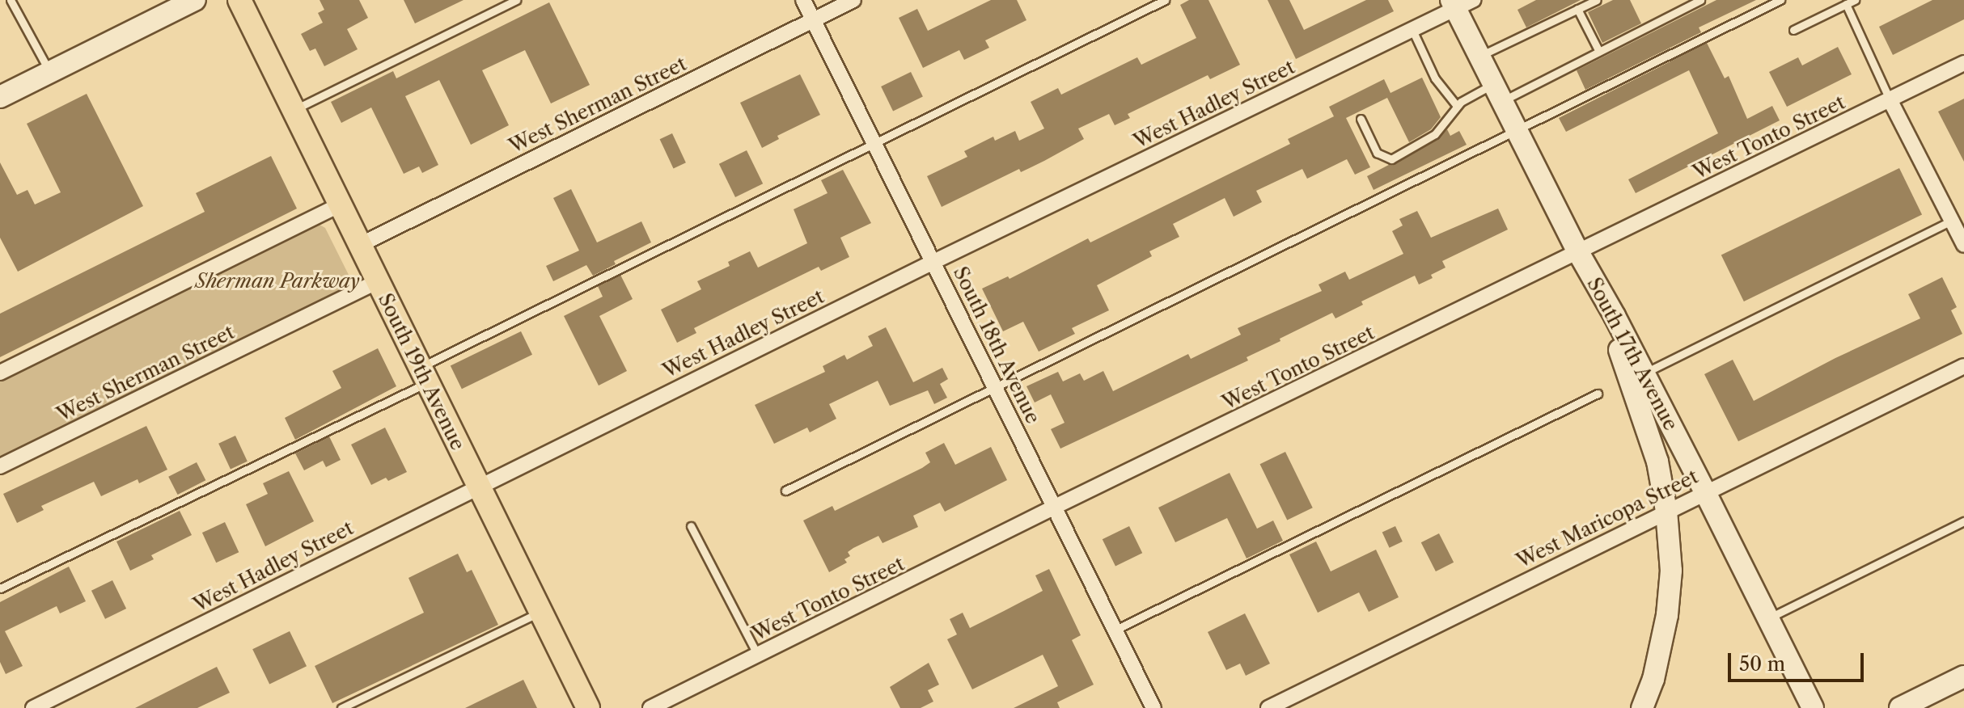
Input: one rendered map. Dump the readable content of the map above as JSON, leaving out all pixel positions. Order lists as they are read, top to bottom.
{
  "streets": {
    "main road": ["South 17th Avenue", "South 19th Avenue"],
    "street": [
      "West Hadley Street",
      "West Sherman Street",
      "West Tonto Street",
      "South 18th Avenue",
      "West Maricopa Street"
    ]
  },
  "crossings": [
    ["West Hadley Street", "South 18th Avenue"],
    ["West Hadley Street", "South 17th Avenue"],
    ["West Hadley Street", "South 19th Avenue"],
    ["West Sherman Street", "South 18th Avenue"],
    ["West Sherman Street", "South 19th Avenue"],
    ["West Tonto Street", "South 18th Avenue"],
    ["West Tonto Street", "South 17th Avenue"],
    ["South 17th Avenue", "West Maricopa Street"]
  ],
  "parks": ["Sherman Parkway"],
  "scale_bar": "50 m"
}
